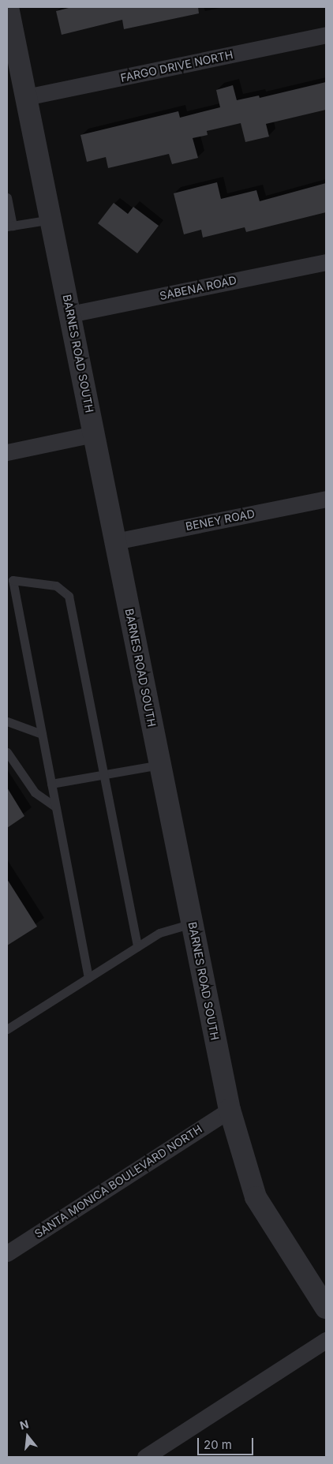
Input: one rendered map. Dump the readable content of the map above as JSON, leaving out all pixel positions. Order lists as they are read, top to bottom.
{
  "streets": {
    "street": [
      "FARGO DRIVE NORTH",
      "SABENA ROAD",
      "BARNES ROAD SOUTH",
      "BENEY ROAD",
      "SANTA MONICA BOULEVARD NORTH"
    ]
  },
  "crossings": [
    ["FARGO DRIVE NORTH", "BARNES ROAD SOUTH"],
    ["SABENA ROAD", "BARNES ROAD SOUTH"],
    ["BARNES ROAD SOUTH", "BENEY ROAD"],
    ["BARNES ROAD SOUTH", "SANTA MONICA BOULEVARD NORTH"]
  ],
  "scale_bar": "20 m",
  "north": "top"
}
